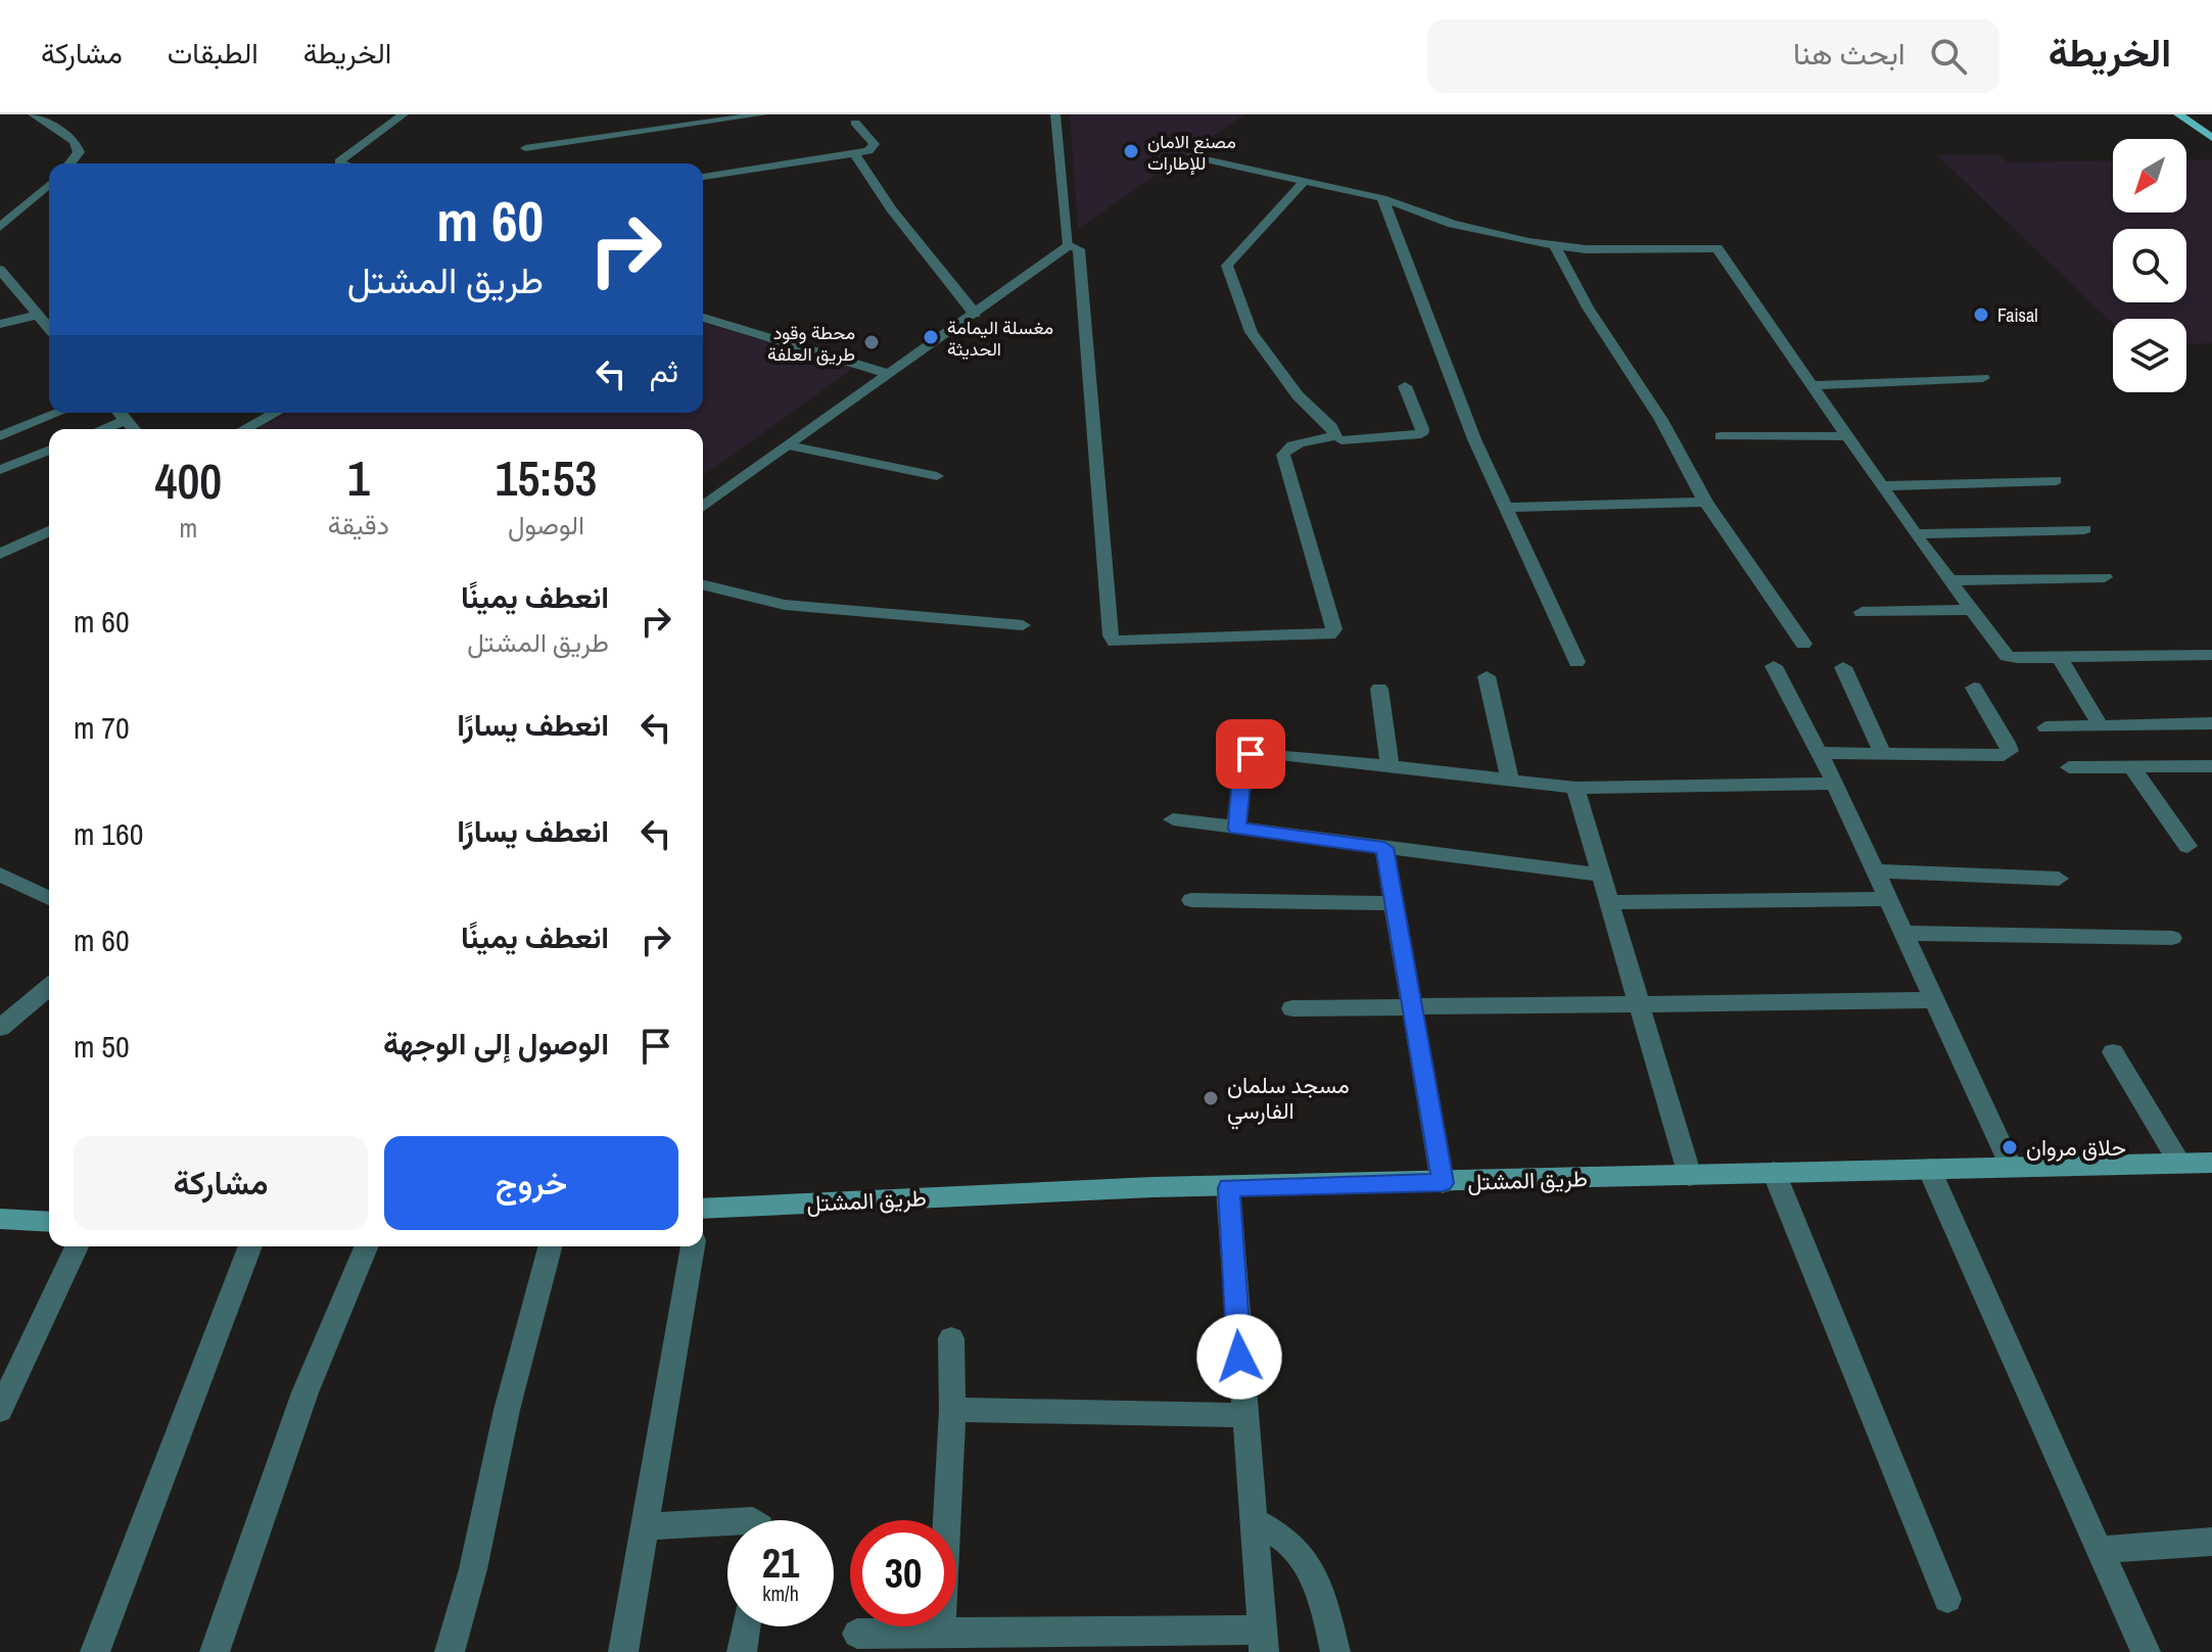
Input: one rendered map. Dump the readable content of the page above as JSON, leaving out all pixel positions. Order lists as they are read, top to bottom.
{
  "streets": {
    "main road": ["طريق المشتل"]
  },
  "places": [
    "مصنع الامان للإطارات",
    "Faisal",
    "مغسلة اليمامة الحديثة",
    "محطة وقود طريق العلفة",
    "مسجد سلمان الفارسي",
    "حلاق مروان"
  ],
  "north": "bottom left",
  "page": {
    "header": "الخريطة",
    "search": "ابحث هنا",
    "nav": ["الخريطة", "الطبقات", "مشاركة"],
    "turn": ["60 m", "طريق المشتل"],
    "then": "ثم",
    "eta": [
      "15:53",
      "الوصول",
      "1",
      "دقيقة",
      "400",
      "m"
    ],
    "list": [
      {
        "name": "انعطف يمينًا",
        "note": "طريق المشتل",
        "value": "60 m"
      },
      {
        "name": "انعطف يسارًا",
        "value": "70 m"
      },
      {
        "name": "انعطف يسارًا",
        "value": "160 m"
      },
      {
        "name": "انعطف يمينًا",
        "value": "60 m"
      },
      {
        "name": "الوصول إلى الوجهة",
        "value": "50 m"
      }
    ],
    "buttons": ["خروج", "مشاركة"],
    "speed": "21 km/h",
    "limit": "30"
  }
}
